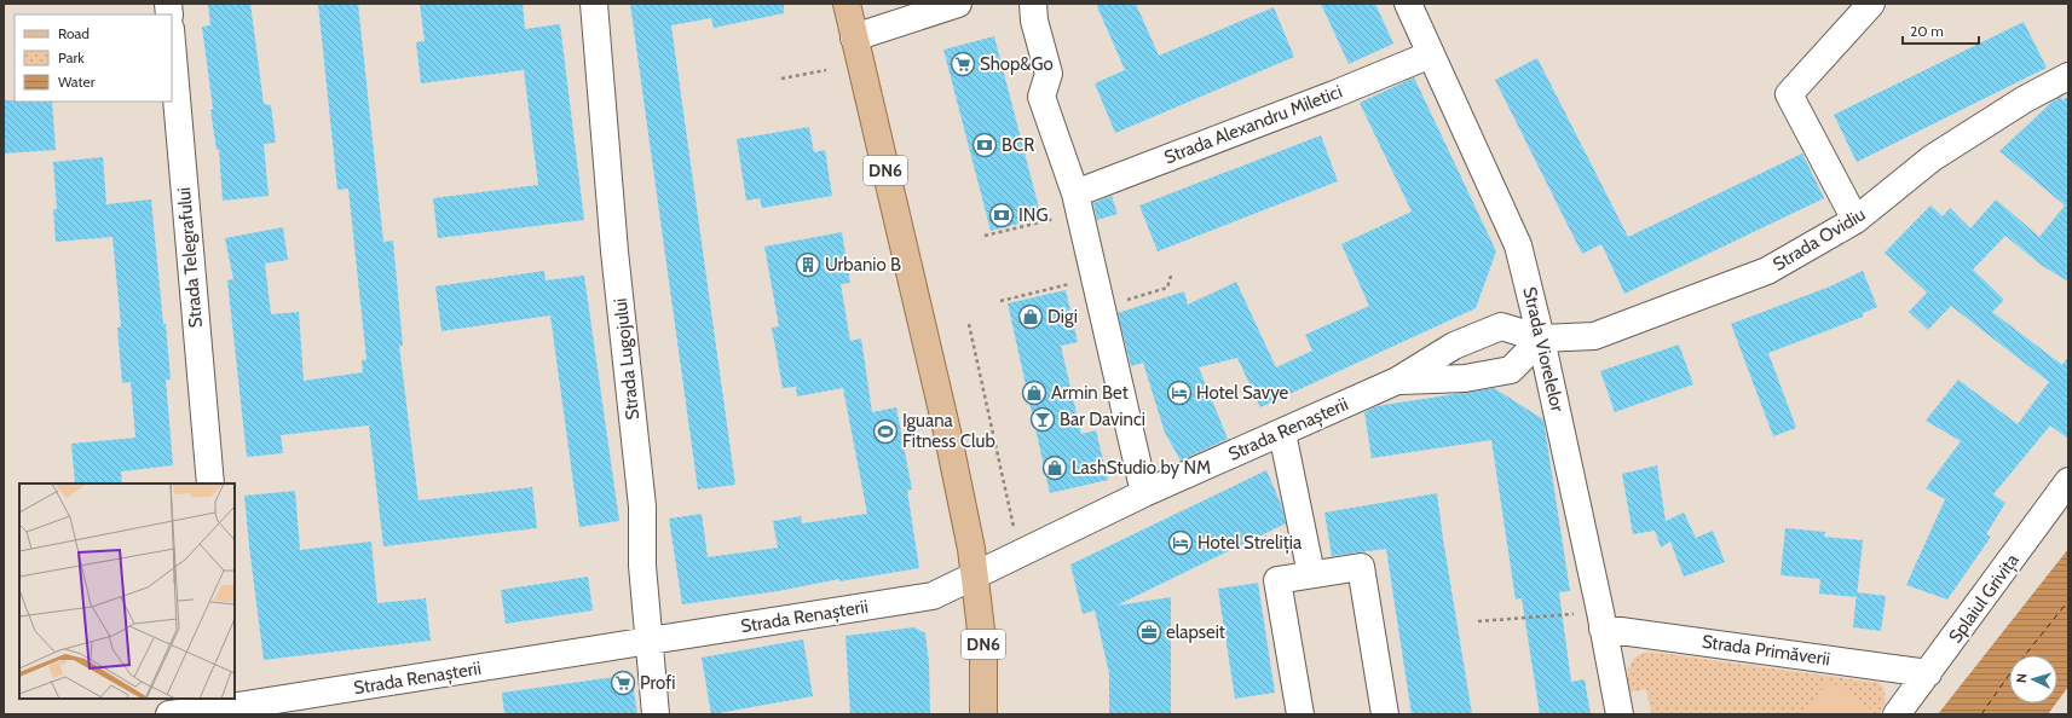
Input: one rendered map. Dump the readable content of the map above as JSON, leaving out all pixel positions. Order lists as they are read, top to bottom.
{
  "streets": {
    "main road": ["DN6"],
    "street": [
      "Strada Alexandru Miletici",
      "Strada Ovidiu",
      "Strada Telegrafului",
      "Strada Viorelelor",
      "Strada Lugojului",
      "Strada Renașterii",
      "Splaiul Grivița",
      "Strada Primăverii"
    ]
  },
  "crossings": [
    ["Strada Alexandru Miletici", "Strada Viorelelor"],
    ["DN6", "Strada Renașterii"],
    ["Strada Ovidiu", "Strada Viorelelor"],
    ["Strada Ovidiu", "Strada Renașterii"],
    ["Strada Viorelelor", "Strada Renașterii"],
    ["Strada Viorelelor", "Strada Primăverii"],
    ["Strada Lugojului", "Strada Renașterii"],
    ["Splaiul Grivița", "Strada Primăverii"]
  ],
  "places": {
    "supermarket": ["Shop&Go", "Profi"],
    "bank": ["BCR", "ING"],
    "building": ["Urbanio B"],
    "shop": ["Digi", "Armin Bet", "LashStudio by NM"],
    "hotel": ["Hotel Savye", "Hotel Streliția"],
    "bar": ["Bar Davinci"],
    "sports": ["Iguana Fitness Club"],
    "office": ["elapseit"]
  },
  "legend": ["Road", "Park", "Water"],
  "scale_bar": "20 m",
  "north": "left"
}
